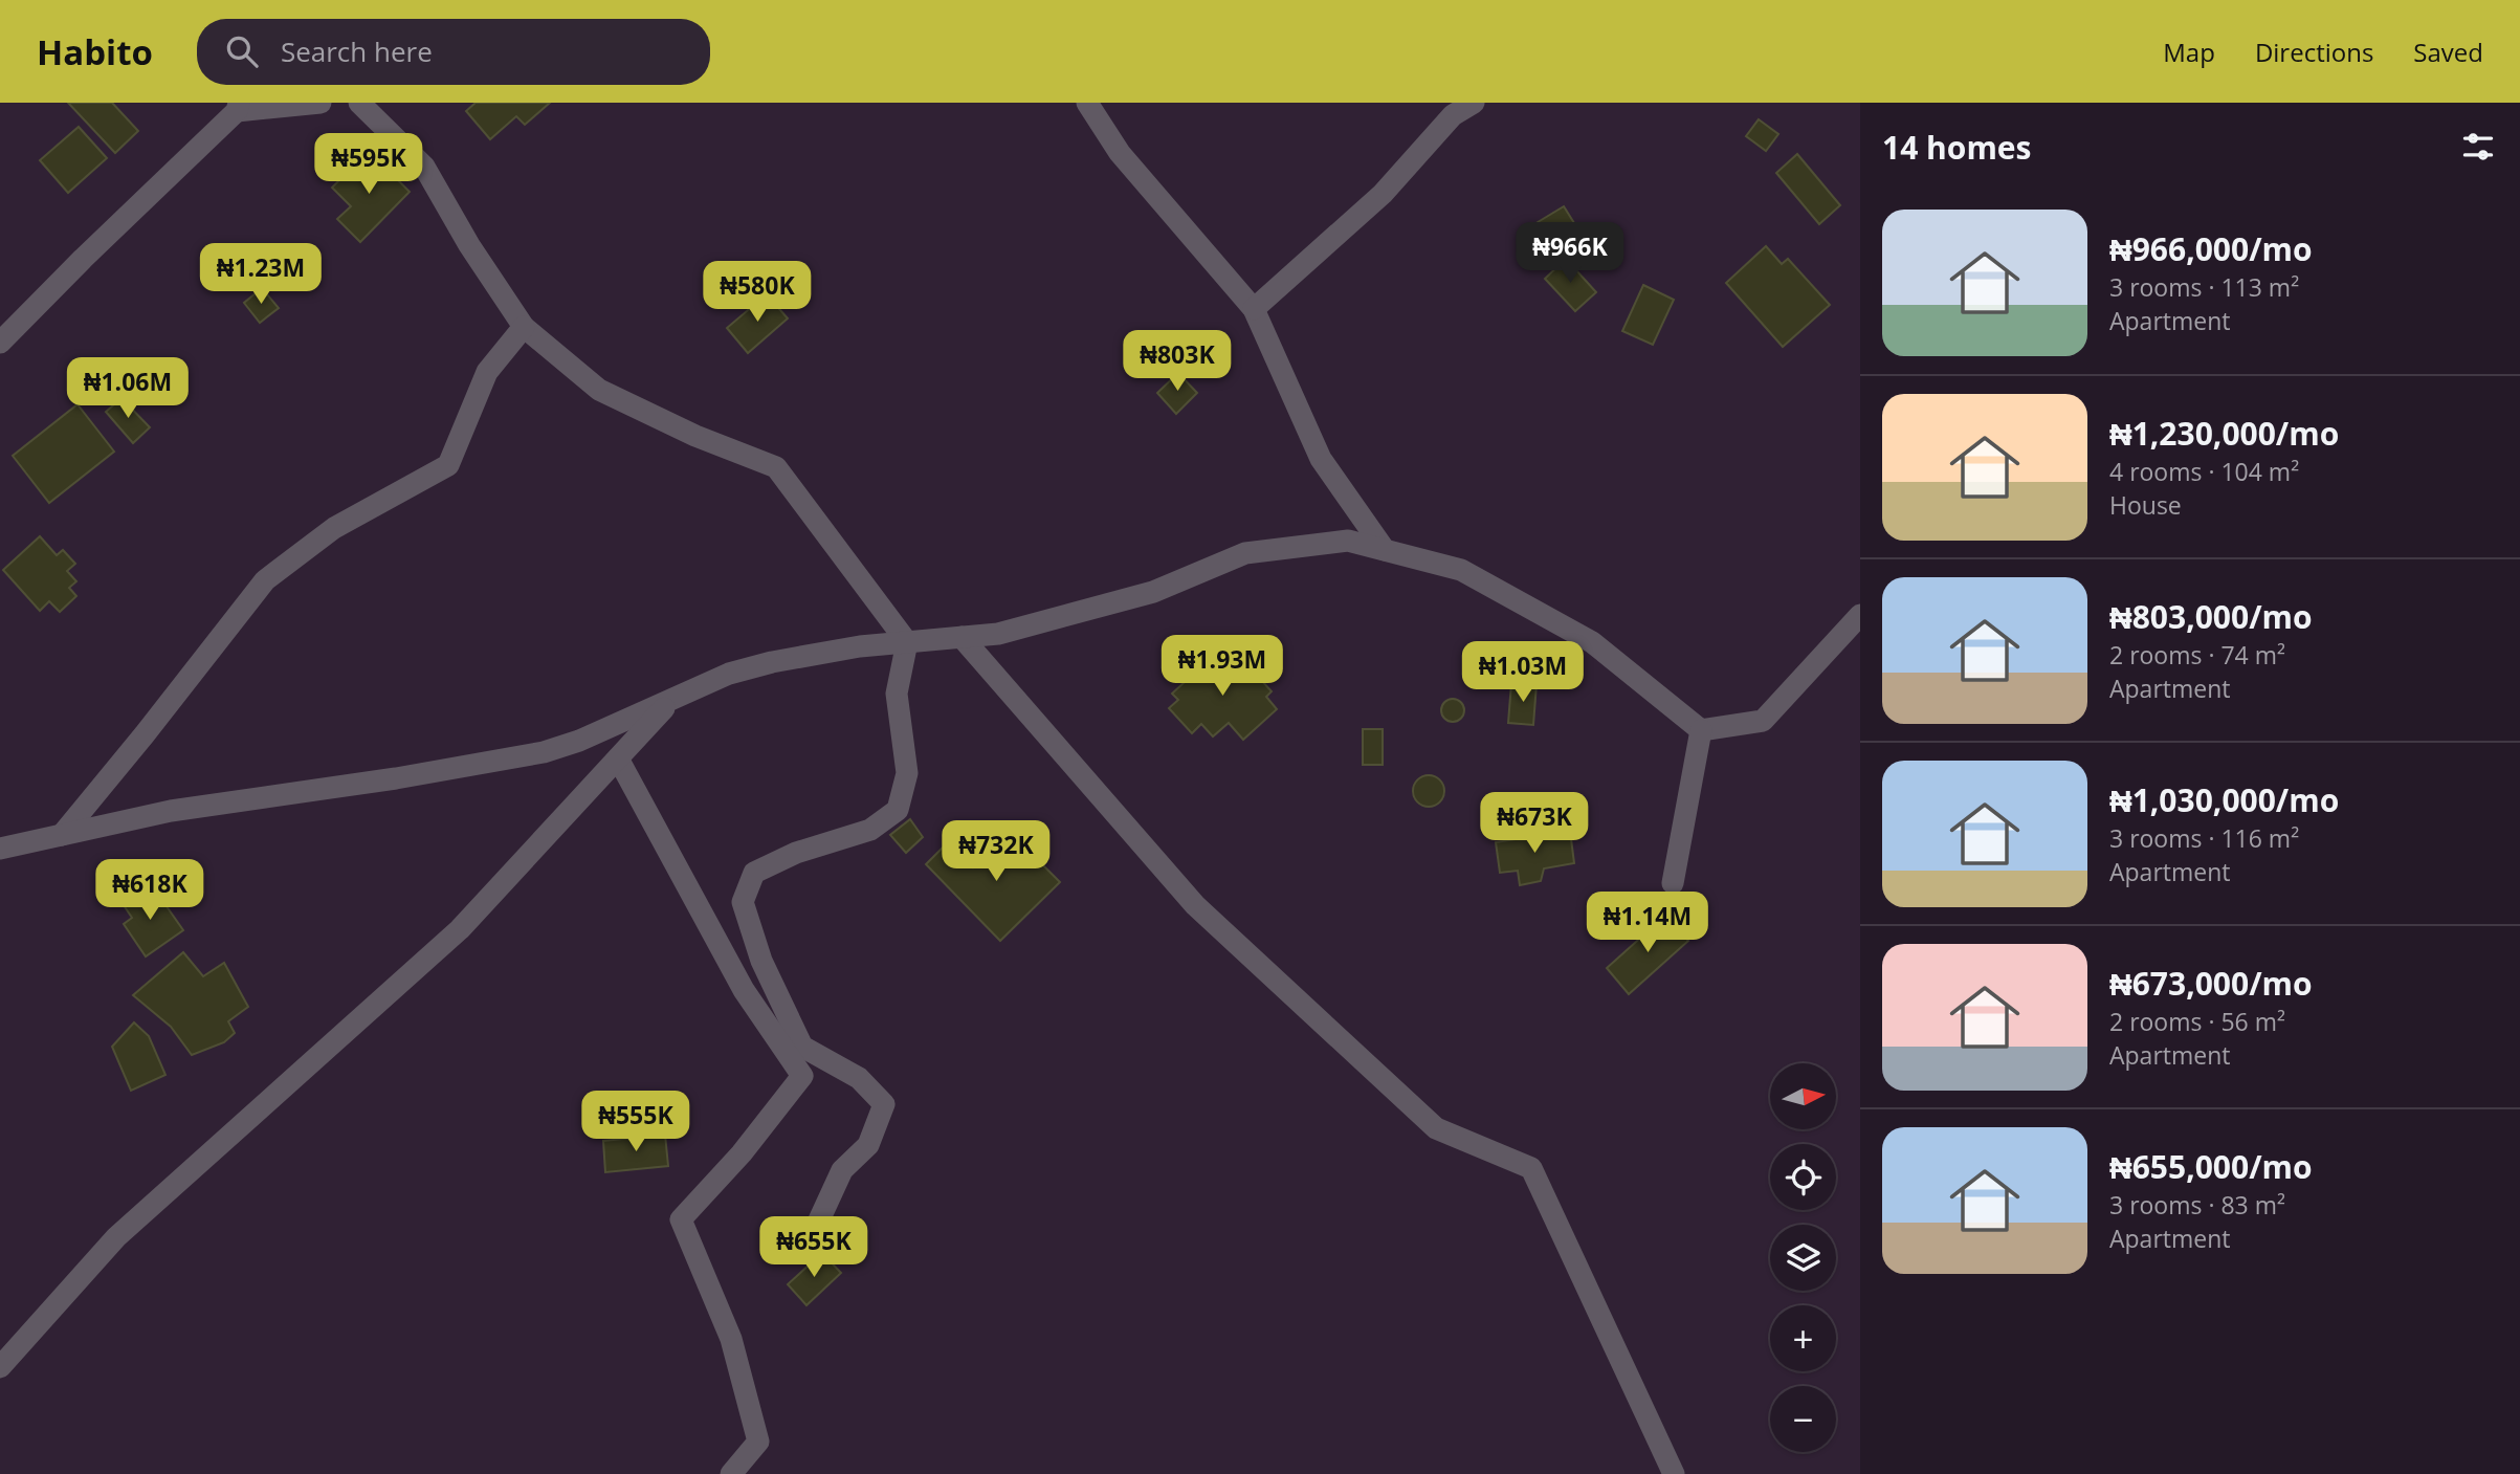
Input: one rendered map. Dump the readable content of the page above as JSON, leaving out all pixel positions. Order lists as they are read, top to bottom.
{
  "north": "right",
  "page": {
    "header": "Habito",
    "search": "Search here",
    "nav": ["Map", "Directions", "Saved"],
    "heading": "14 homes",
    "price": [
      "₦595K",
      "₦966K",
      "₦1.23M",
      "₦580K",
      "₦803K",
      "₦1.06M",
      "₦1.93M",
      "₦1.03M",
      "₦673K",
      "₦732K",
      "₦618K",
      "₦1.14M",
      "₦555K",
      "₦655K"
    ],
    "list": [
      {
        "name": "₦966,000/mo",
        "note": "3 rooms · 113 m² · Apartment"
      },
      {
        "name": "₦1,230,000/mo",
        "note": "4 rooms · 104 m² · House"
      },
      {
        "name": "₦803,000/mo",
        "note": "2 rooms · 74 m² · Apartment"
      },
      {
        "name": "₦1,030,000/mo",
        "note": "3 rooms · 116 m² · Apartment"
      },
      {
        "name": "₦673,000/mo",
        "note": "2 rooms · 56 m² · Apartment"
      },
      {
        "name": "₦655,000/mo",
        "note": "3 rooms · 83 m² · Apartment"
      }
    ],
    "map_buttons": ["+", "−"]
  }
}
